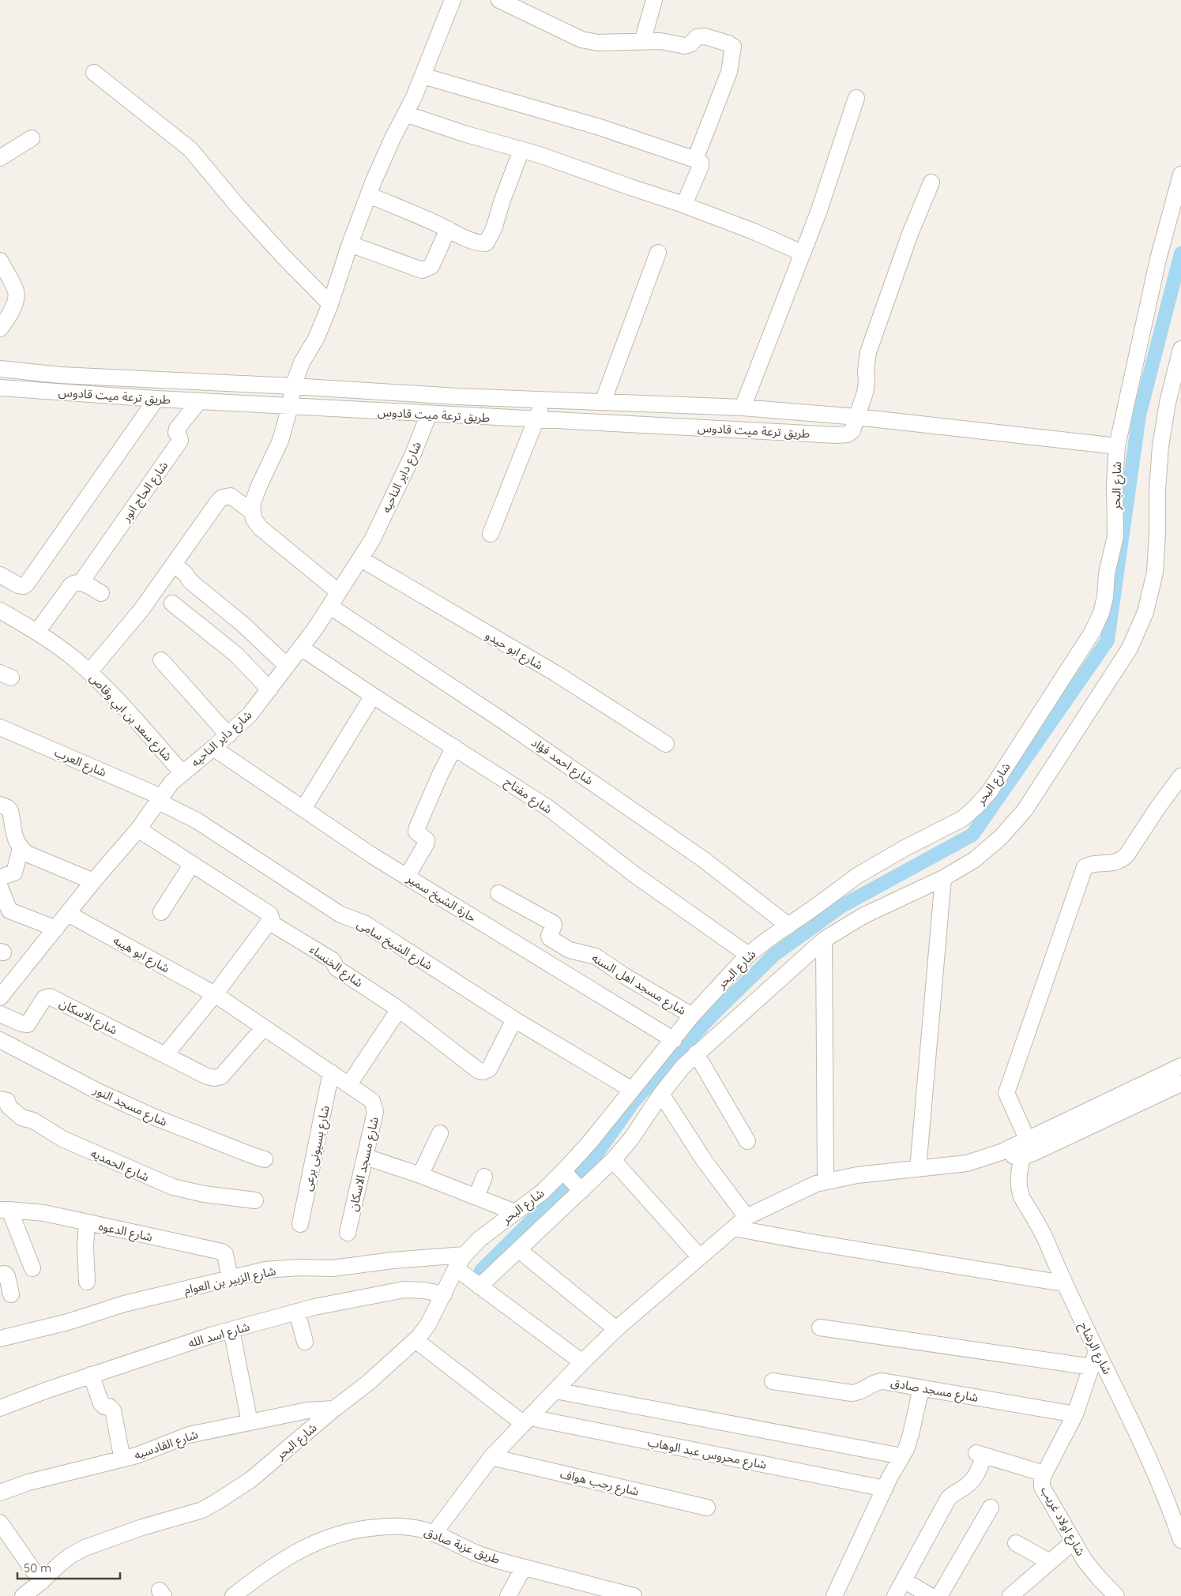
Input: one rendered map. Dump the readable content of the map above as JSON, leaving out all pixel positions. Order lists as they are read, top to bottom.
{
  "streets": {
    "street": [
      "طريق ترعة ميت قادوس",
      "شارع داير الناحيه",
      "شارع البحر",
      "شارع الحاج انور",
      "شارع ابو حيدو",
      "شارع سعد بن ابي وقاص",
      "شارع احمد فؤاد",
      "شارع العرب",
      "شارع مفتاح",
      "حارة الشيخ سمير",
      "شارع الشيخ سامى",
      "شارع ابو هيبه",
      "شارع الخنساء",
      "شارع مسجد اهل السنه",
      "شارع الاسكان",
      "شارع مسجد النور",
      "شارع بسيونى برعى",
      "شارع مسجد الاسكان",
      "شارع الحمديه",
      "شارع الدعوه",
      "شارع الزبير بن العوام",
      "شارع اسد الله",
      "شارع الرشاح",
      "شارع مسجد صادق",
      "شارع القادسيه",
      "شارع محروس عبد الوهاب",
      "شارع رجب هواف",
      "شارع اولاد غريب",
      "طريق عزبة صادق"
    ]
  },
  "crossings": [
    ["طريق ترعة ميت قادوس", "شارع داير الناحيه"],
    ["طريق ترعة ميت قادوس", "شارع البحر"],
    ["طريق ترعة ميت قادوس", "شارع الحاج انور"],
    ["شارع داير الناحيه", "شارع ابو حيدو"],
    ["شارع داير الناحيه", "شارع سعد بن ابي وقاص"],
    ["شارع داير الناحيه", "شارع احمد فؤاد"],
    ["شارع داير الناحيه", "شارع العرب"],
    ["شارع داير الناحيه", "شارع مفتاح"],
    ["شارع داير الناحيه", "حارة الشيخ سمير"],
    ["شارع داير الناحيه", "شارع الشيخ سامى"],
    ["شارع داير الناحيه", "شارع ابو هيبه"],
    ["شارع داير الناحيه", "شارع الخنساء"],
    ["شارع البحر", "شارع احمد فؤاد"],
    ["شارع البحر", "شارع مفتاح"],
    ["شارع البحر", "حارة الشيخ سمير"],
    ["شارع البحر", "شارع الشيخ سامى"],
    ["شارع البحر", "شارع مسجد اهل السنه"],
    ["شارع البحر", "شارع الزبير بن العوام"],
    ["شارع البحر", "شارع اسد الله"],
    ["شارع البحر", "شارع القادسيه"],
    ["شارع الحاج انور", "شارع سعد بن ابي وقاص"],
    ["شارع العرب", "شارع الشيخ سامى"],
    ["شارع الشيخ سامى", "شارع الخنساء"],
    ["شارع الدعوه", "شارع الزبير بن العوام"],
    ["شارع الرشاح", "شارع اولاد غريب"],
    ["شارع مسجد صادق", "شارع اولاد غريب"]
  ],
  "scale_bar": "50 m"
}
